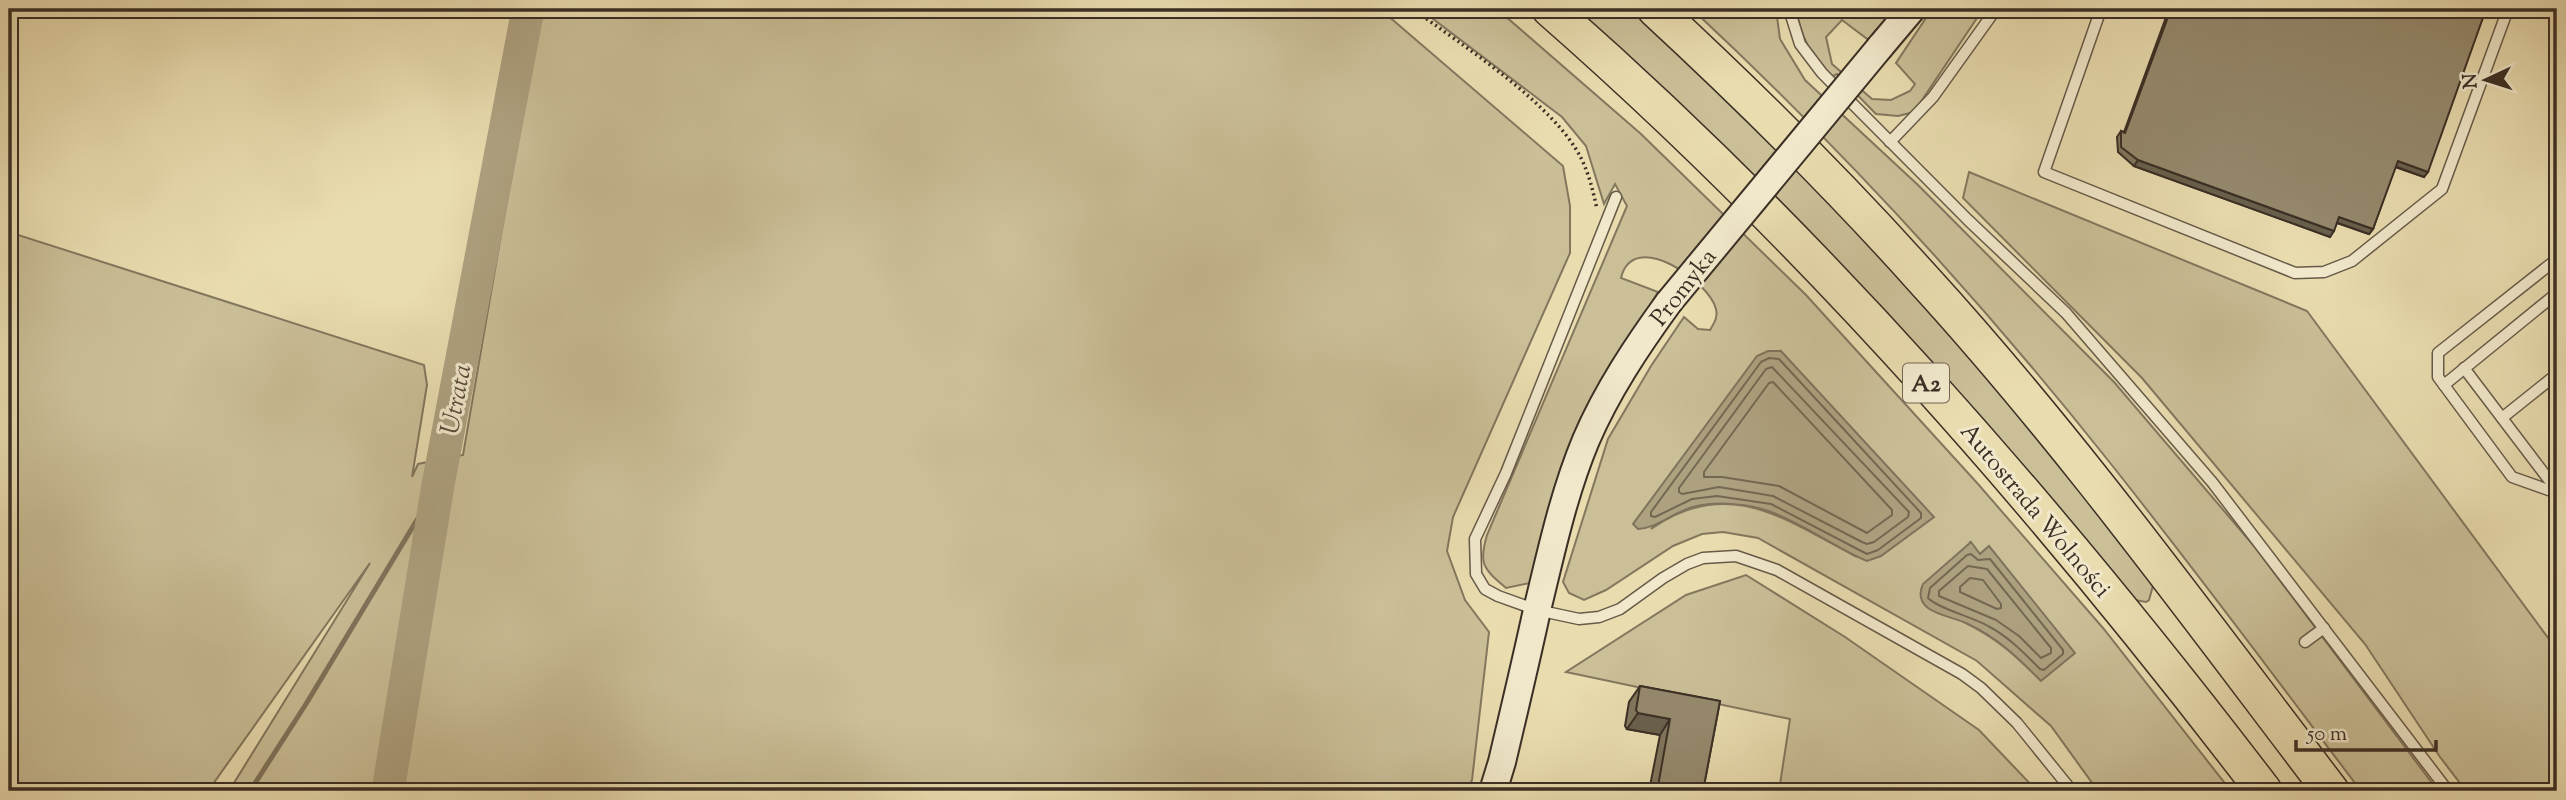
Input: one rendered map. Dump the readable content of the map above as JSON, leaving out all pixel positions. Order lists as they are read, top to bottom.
{
  "streets": {
    "highway": ["A2", "Autostrada Wolności"],
    "street": ["Promyka"]
  },
  "water": ["Utrata"],
  "scale_bar": "50 m",
  "north": "left"
}
